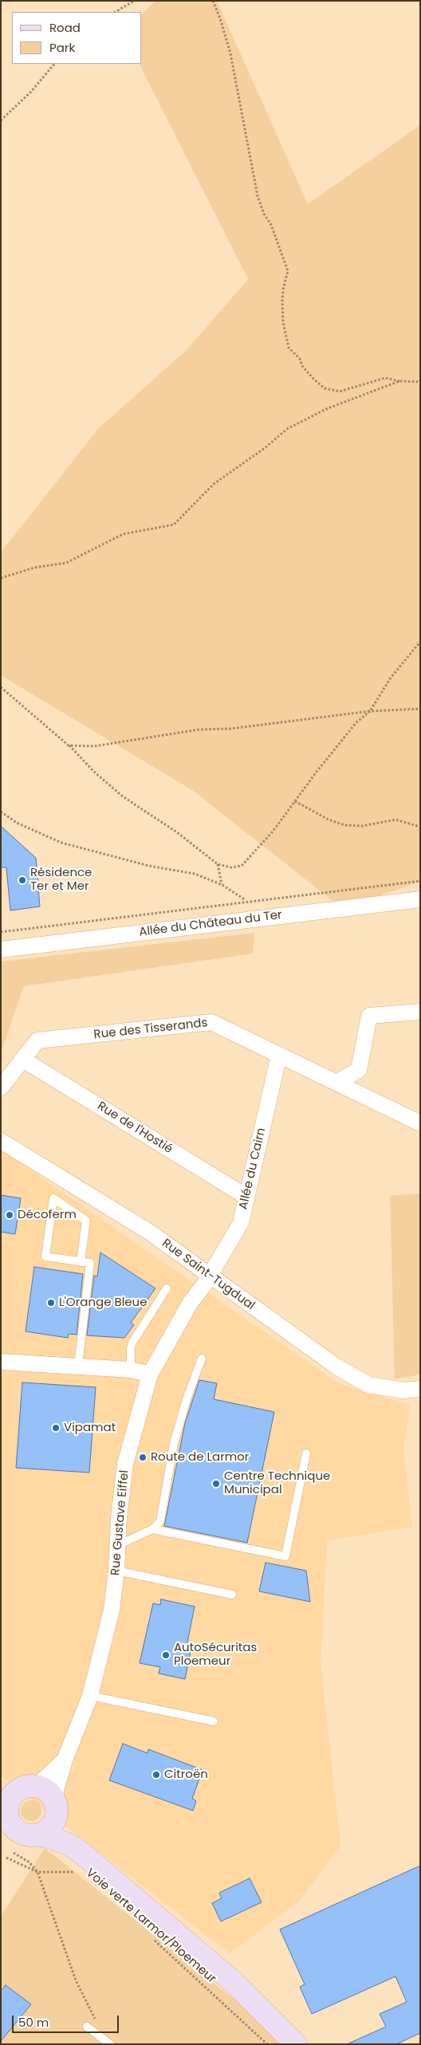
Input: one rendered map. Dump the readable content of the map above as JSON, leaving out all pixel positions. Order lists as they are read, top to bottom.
{
  "streets": {
    "street": [
      "Allée du Château du Ter",
      "Rue des Tisserands",
      "Rue de l'Hostié",
      "Allée du Cairn",
      "Rue Saint-Tugdual",
      "Rue Gustave Eiffel"
    ],
    "path": ["Voie verte Larmor/Ploemeur"]
  },
  "crossings": [
    ["Rue des Tisserands", "Rue de l'Hostié"],
    ["Rue des Tisserands", "Allée du Cairn"],
    ["Rue de l'Hostié", "Allée du Cairn"],
    ["Allée du Cairn", "Rue Saint-Tugdual"],
    ["Allée du Cairn", "Rue Gustave Eiffel"],
    ["Rue Saint-Tugdual", "Rue Gustave Eiffel"]
  ],
  "places": [
    "Résidence Ter et Mer",
    "Décoferm",
    "L'Orange Bleue",
    "Vipamat",
    "Route de Larmor",
    "Centre Technique Municipal",
    "AutoSécuritas Ploemeur",
    "Citroën"
  ],
  "legend": ["Road", "Park"],
  "scale_bar": "50 m"
}
